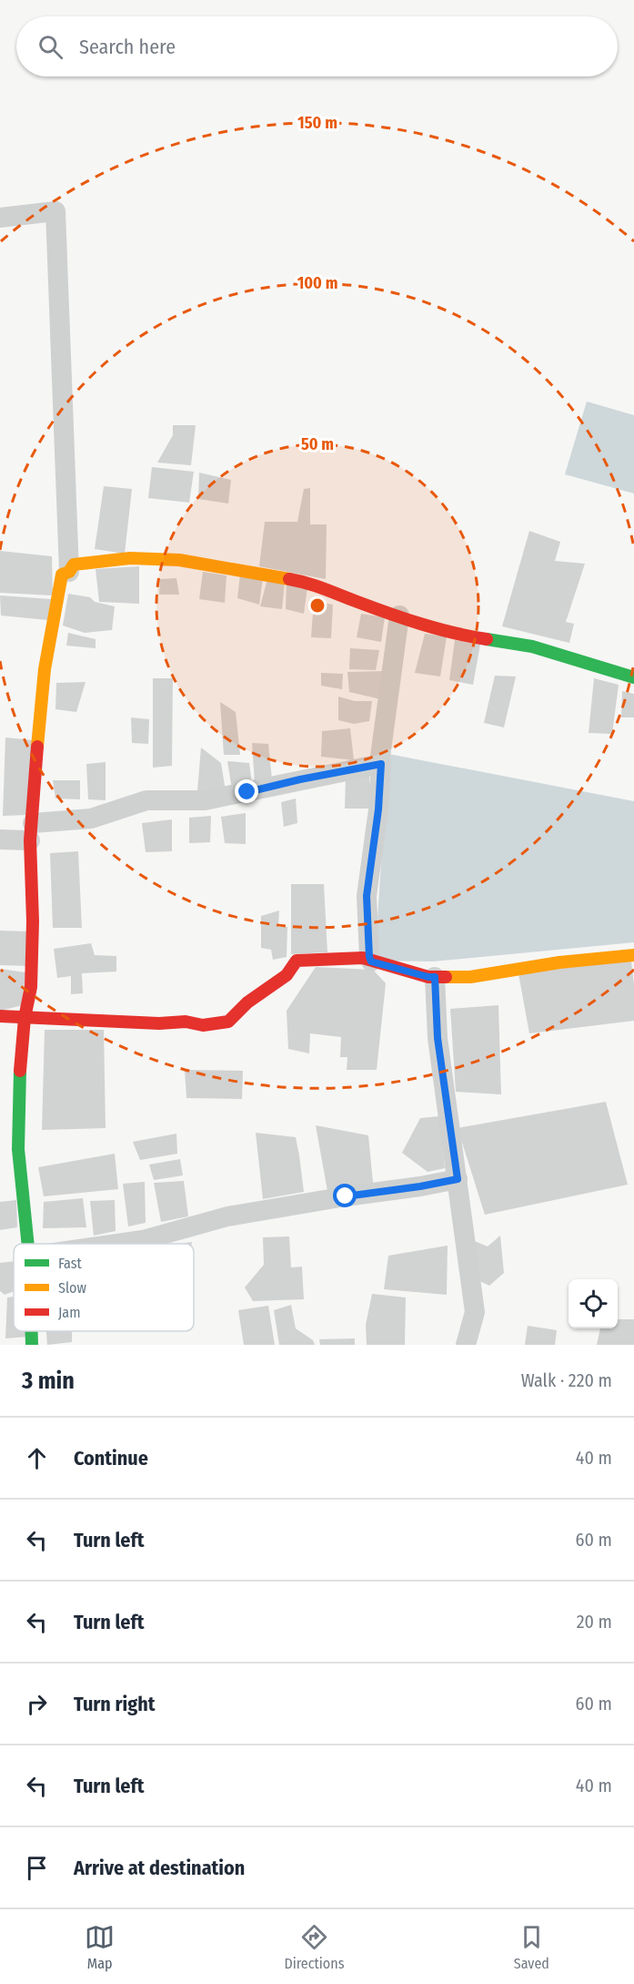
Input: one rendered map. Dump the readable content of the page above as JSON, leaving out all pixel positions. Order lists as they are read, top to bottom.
{
  "legend": ["Fast", "Slow", "Jam"],
  "page": {
    "search": "Search here",
    "heading": ["3 min", "Walk · 220 m"],
    "list": [
      ["Continue", "40 m"],
      ["Turn left", "60 m"],
      ["Turn left", "20 m"],
      ["Turn right", "60 m"],
      ["Turn left", "40 m"],
      "Arrive at destination"
    ],
    "nav": ["Map", "Directions", "Saved"]
  },
  "rings": ["150 m", "100 m", "50 m"]
}
